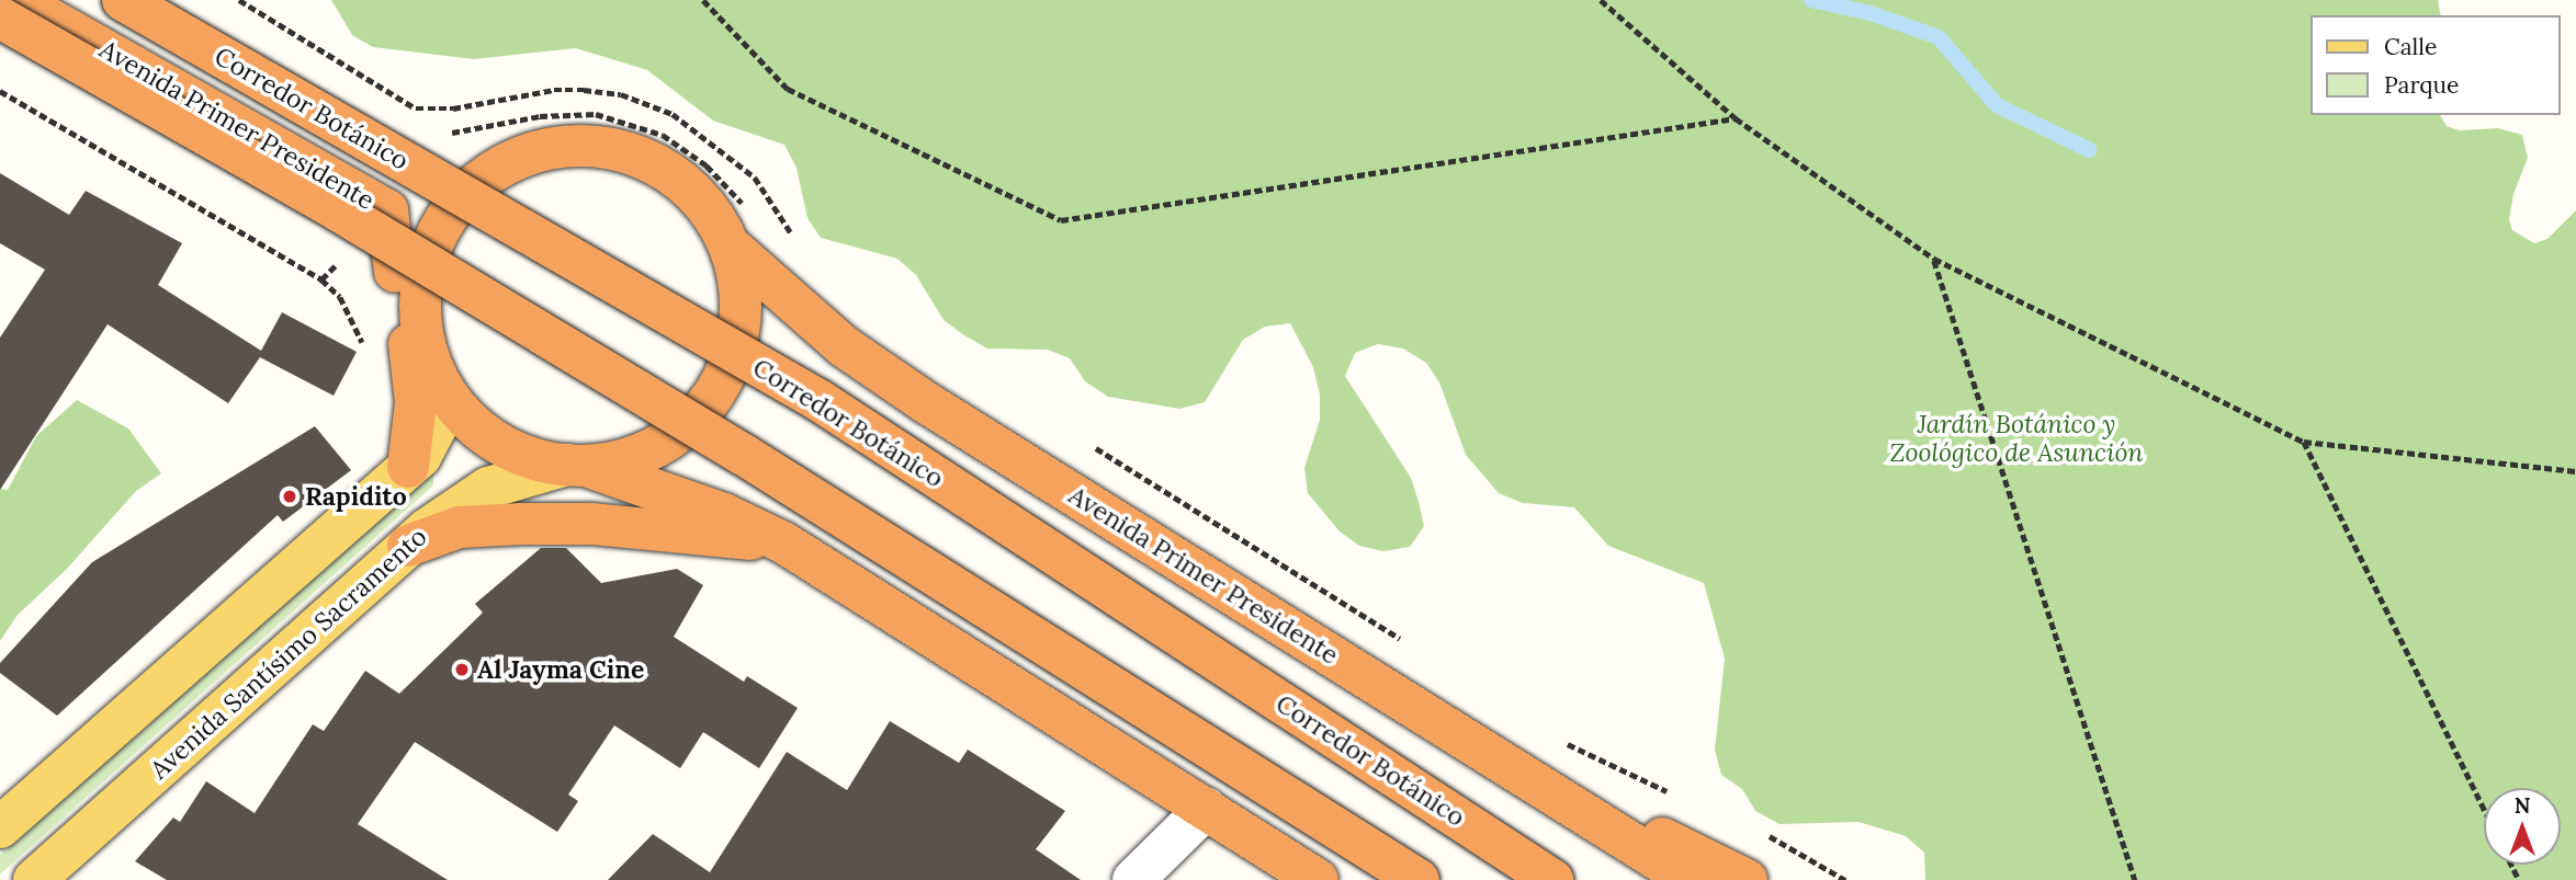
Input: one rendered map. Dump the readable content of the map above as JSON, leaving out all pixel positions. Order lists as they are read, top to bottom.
{
  "streets": {
    "highway": ["Corredor Botánico", "Avenida Primer Presidente"],
    "main road": ["Avenida Santísimo Sacramento"]
  },
  "crossings": [
    ["Avenida Primer Presidente", "Avenida Santísimo Sacramento"]
  ],
  "parks": ["Jardín Botánico y Zoológico de Asunción"],
  "places": ["Rapidito", "Al Jayma Cine"],
  "legend": ["Calle", "Parque"],
  "north": "top"
}
